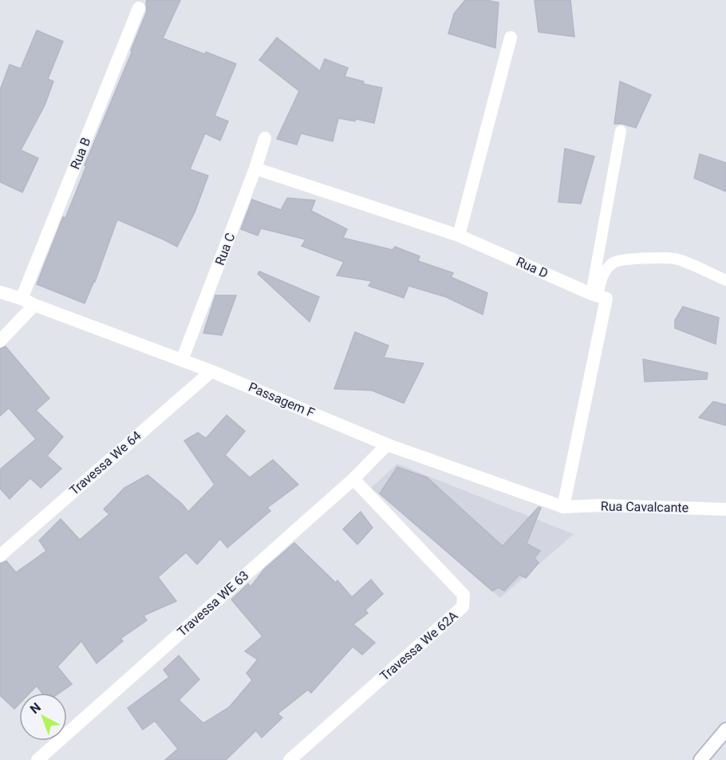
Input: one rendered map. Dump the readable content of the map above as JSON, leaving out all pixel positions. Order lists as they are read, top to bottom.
{
  "streets": {
    "street": [
      "Rua B",
      "Rua C",
      "Rua D",
      "Passagem F",
      "Travessa We 64",
      "Rua Cavalcante",
      "Travessa WE 63",
      "Travessa We 62A"
    ]
  },
  "crossings": [
    ["Rua B", "Passagem F"],
    ["Rua C", "Rua D"],
    ["Rua C", "Passagem F"],
    ["Passagem F", "Travessa We 64"],
    ["Passagem F", "Rua Cavalcante"],
    ["Passagem F", "Travessa WE 63"],
    ["Travessa WE 63", "Travessa We 62A"]
  ],
  "north": "top left"
}
